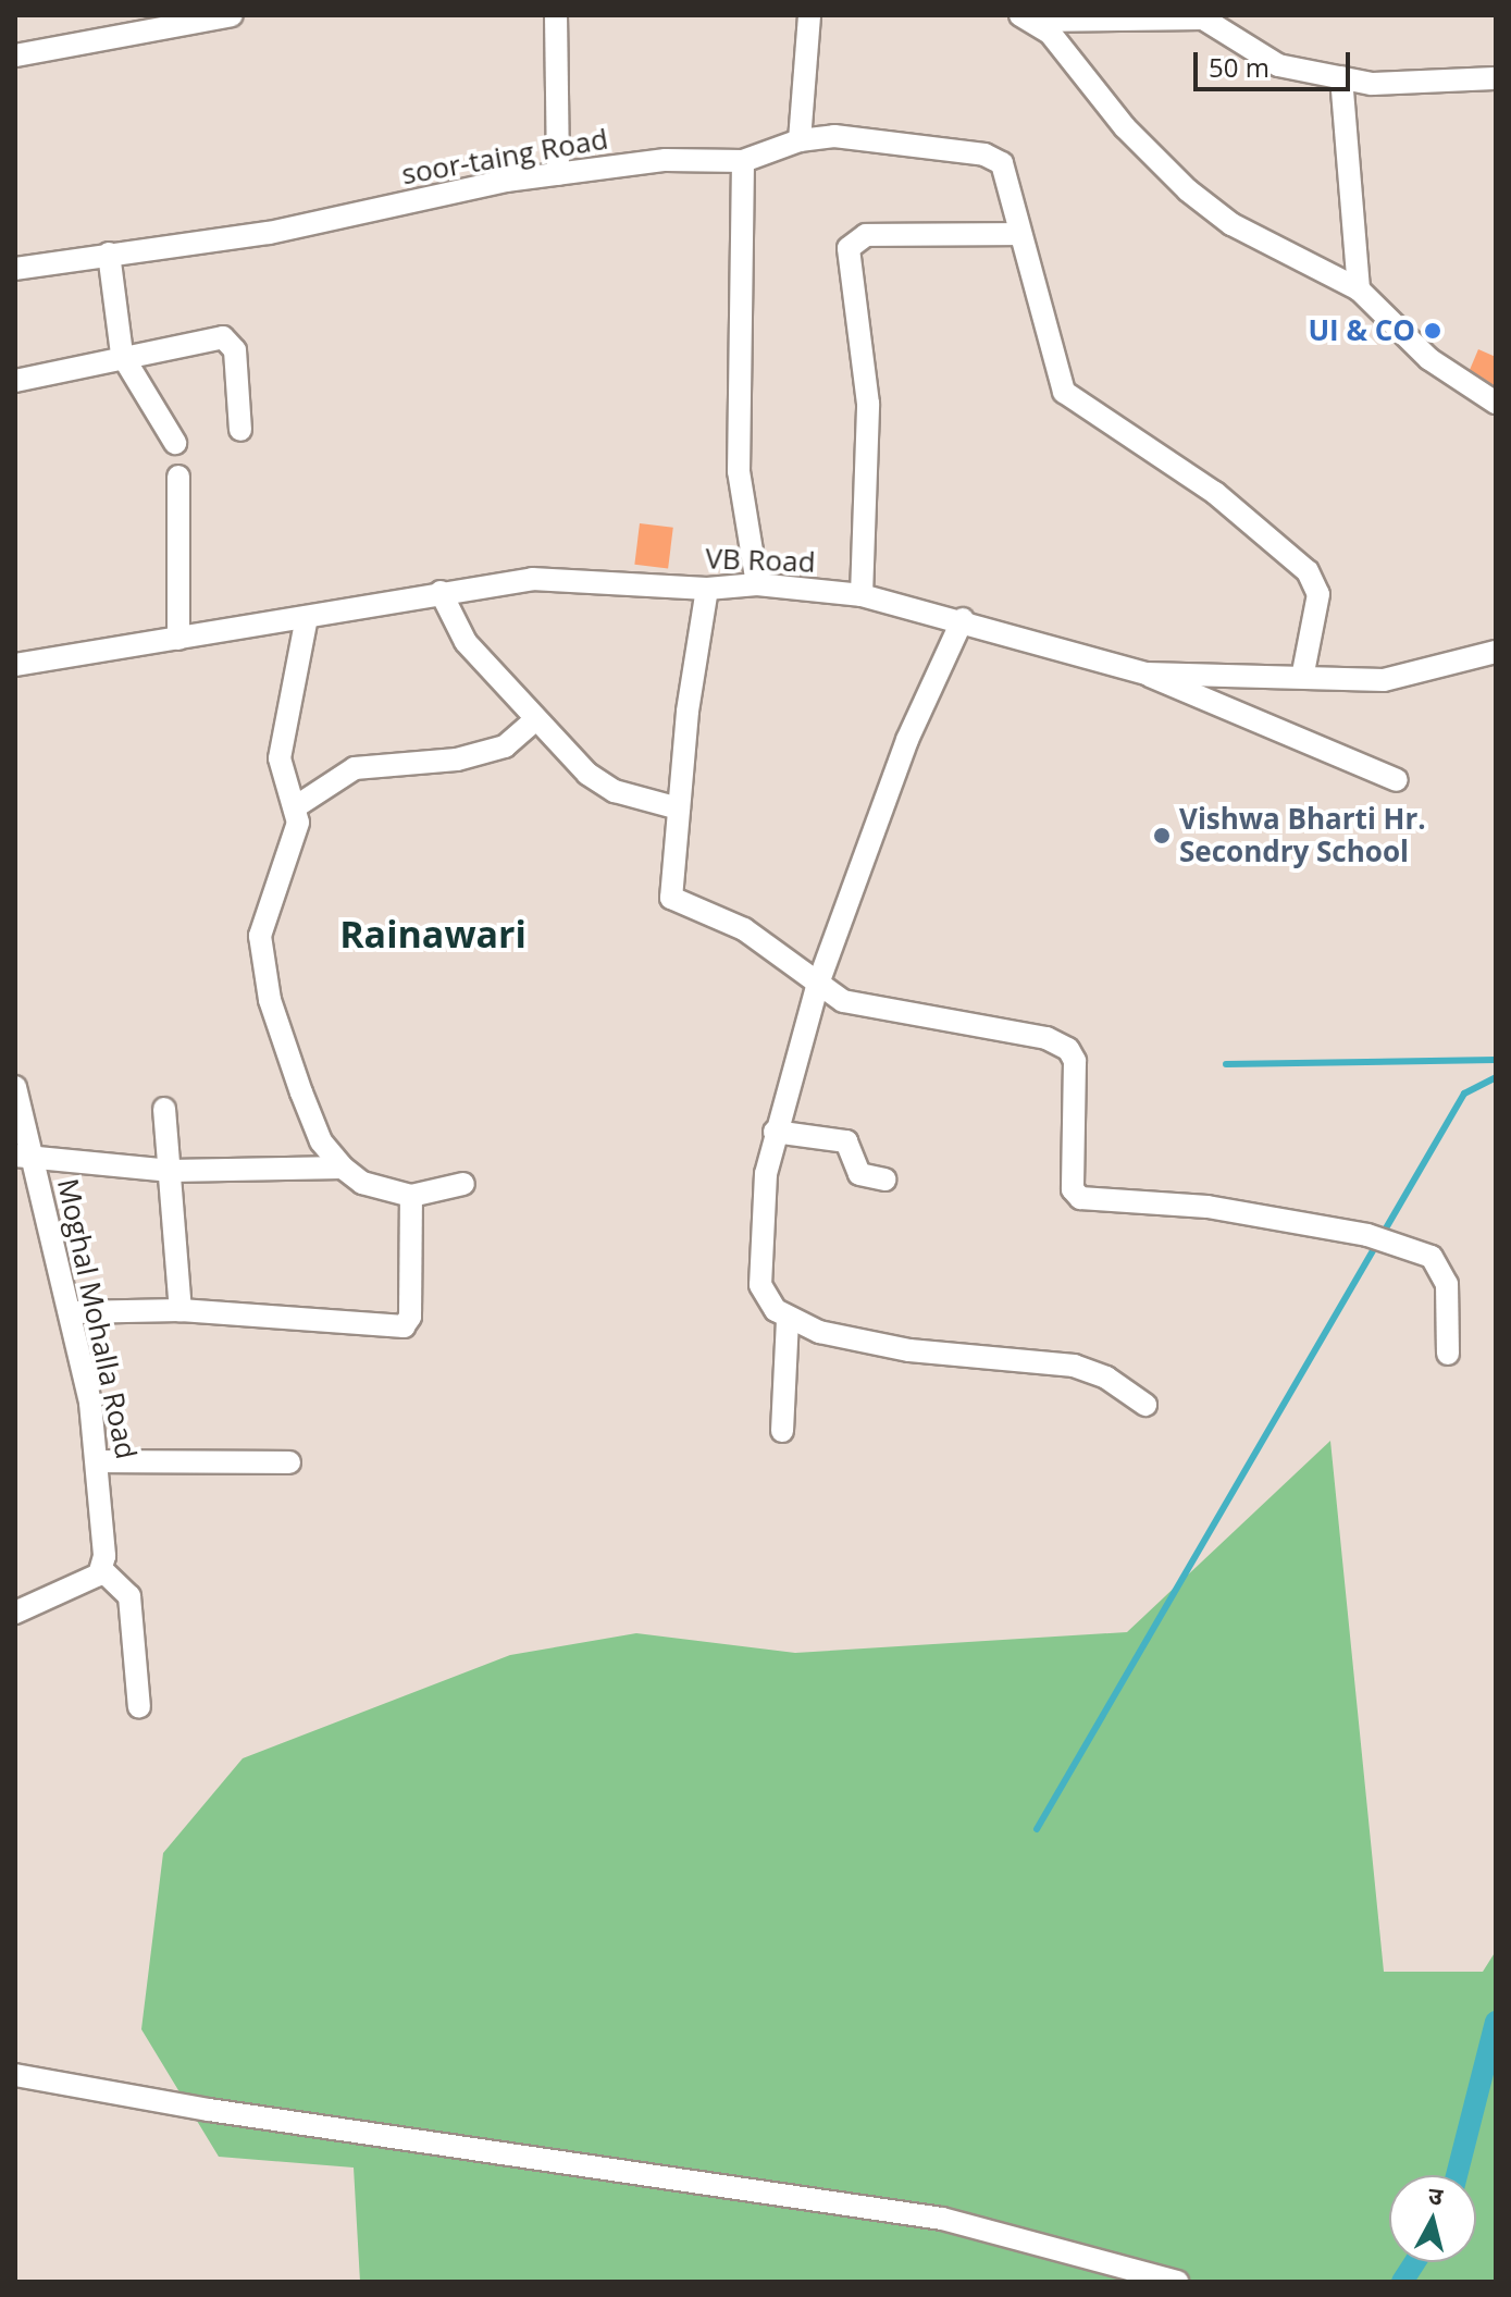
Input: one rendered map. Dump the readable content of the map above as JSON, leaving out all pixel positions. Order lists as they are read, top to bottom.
{
  "streets": {
    "street": ["soor-taing Road", "VB Road", "Moghal Mohalla Road"]
  },
  "districts": ["Rainawari"],
  "places": ["UI & CO", "Vishwa Bharti Hr. Secondry School"],
  "scale_bar": "50 m",
  "north": "top"
}
